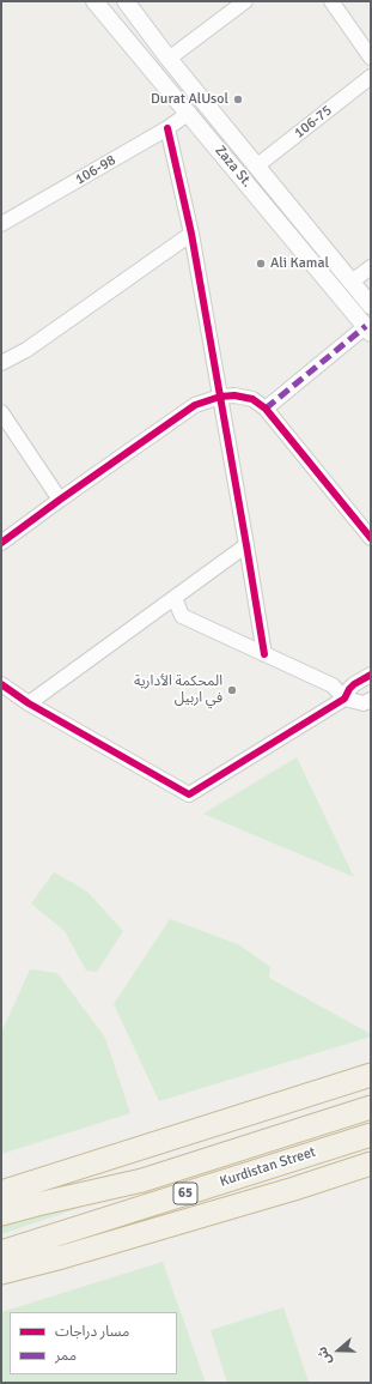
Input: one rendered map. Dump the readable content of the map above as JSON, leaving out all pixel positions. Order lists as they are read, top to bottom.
{
  "streets": {
    "highway": ["Kurdistan Street", "65"],
    "street": ["106-75", "Zaza St.", "106-98"]
  },
  "crossings": [
    ["106-75", "Zaza St."],
    ["Zaza St.", "106-98"]
  ],
  "places": ["Durat AlUsol", "Ali Kamal", "المحكمة الٲدارية في اربيل"],
  "legend": ["مسار دراجات", "ممر"],
  "north": "left"
}
